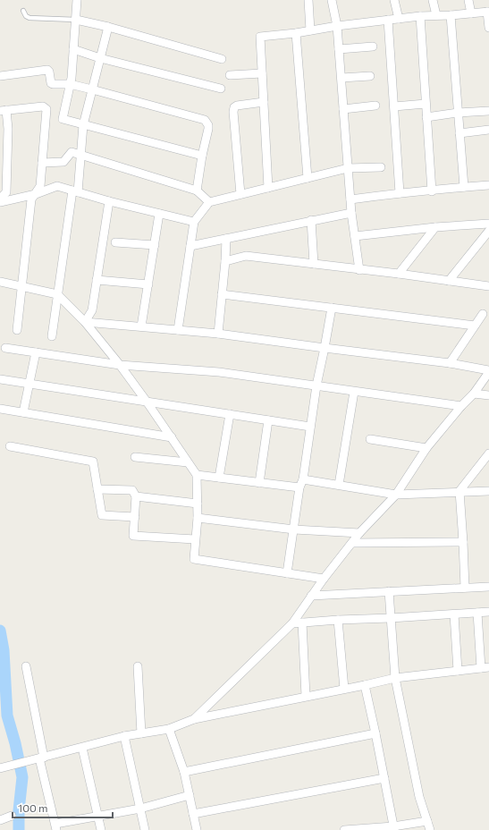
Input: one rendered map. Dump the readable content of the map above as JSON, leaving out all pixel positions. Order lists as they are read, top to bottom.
{
  "scale_bar": "100 m"
}
